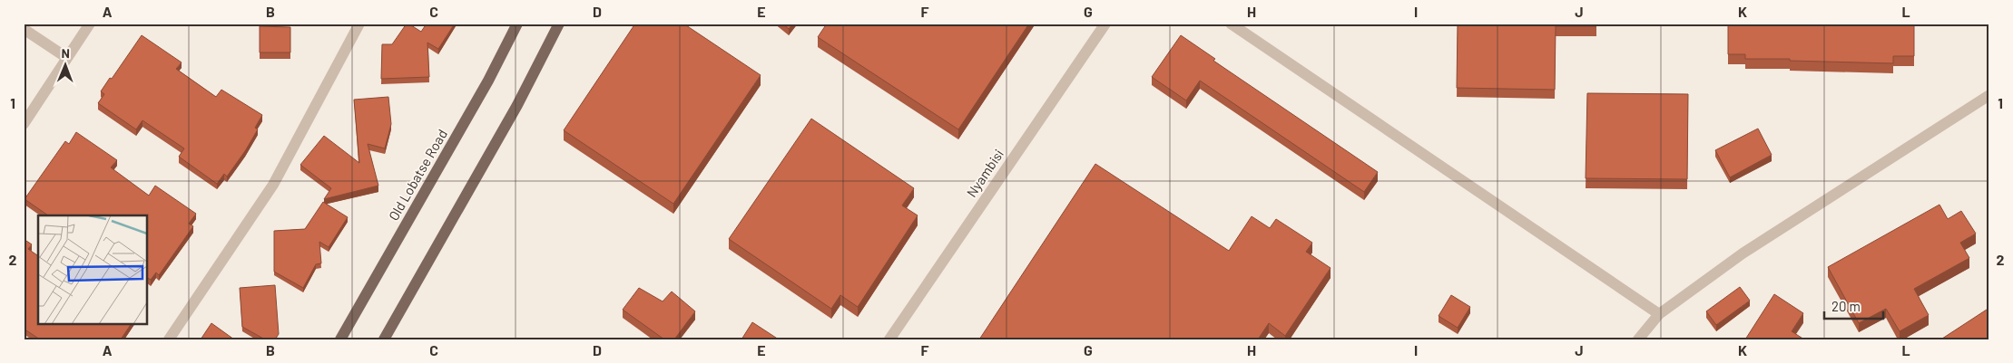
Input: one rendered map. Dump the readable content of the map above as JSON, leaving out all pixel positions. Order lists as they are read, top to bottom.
{
  "streets": {
    "main road": ["Old Lobatse Road"],
    "street": ["Nyambisi"]
  },
  "scale_bar": "20 m",
  "north": "top",
  "grid": {
    "columns": [
      "A",
      "B",
      "C",
      "D",
      "E",
      "F",
      "G",
      "H",
      "I",
      "J",
      "K",
      "L"
    ],
    "rows": ["1", "2"]
  }
}
